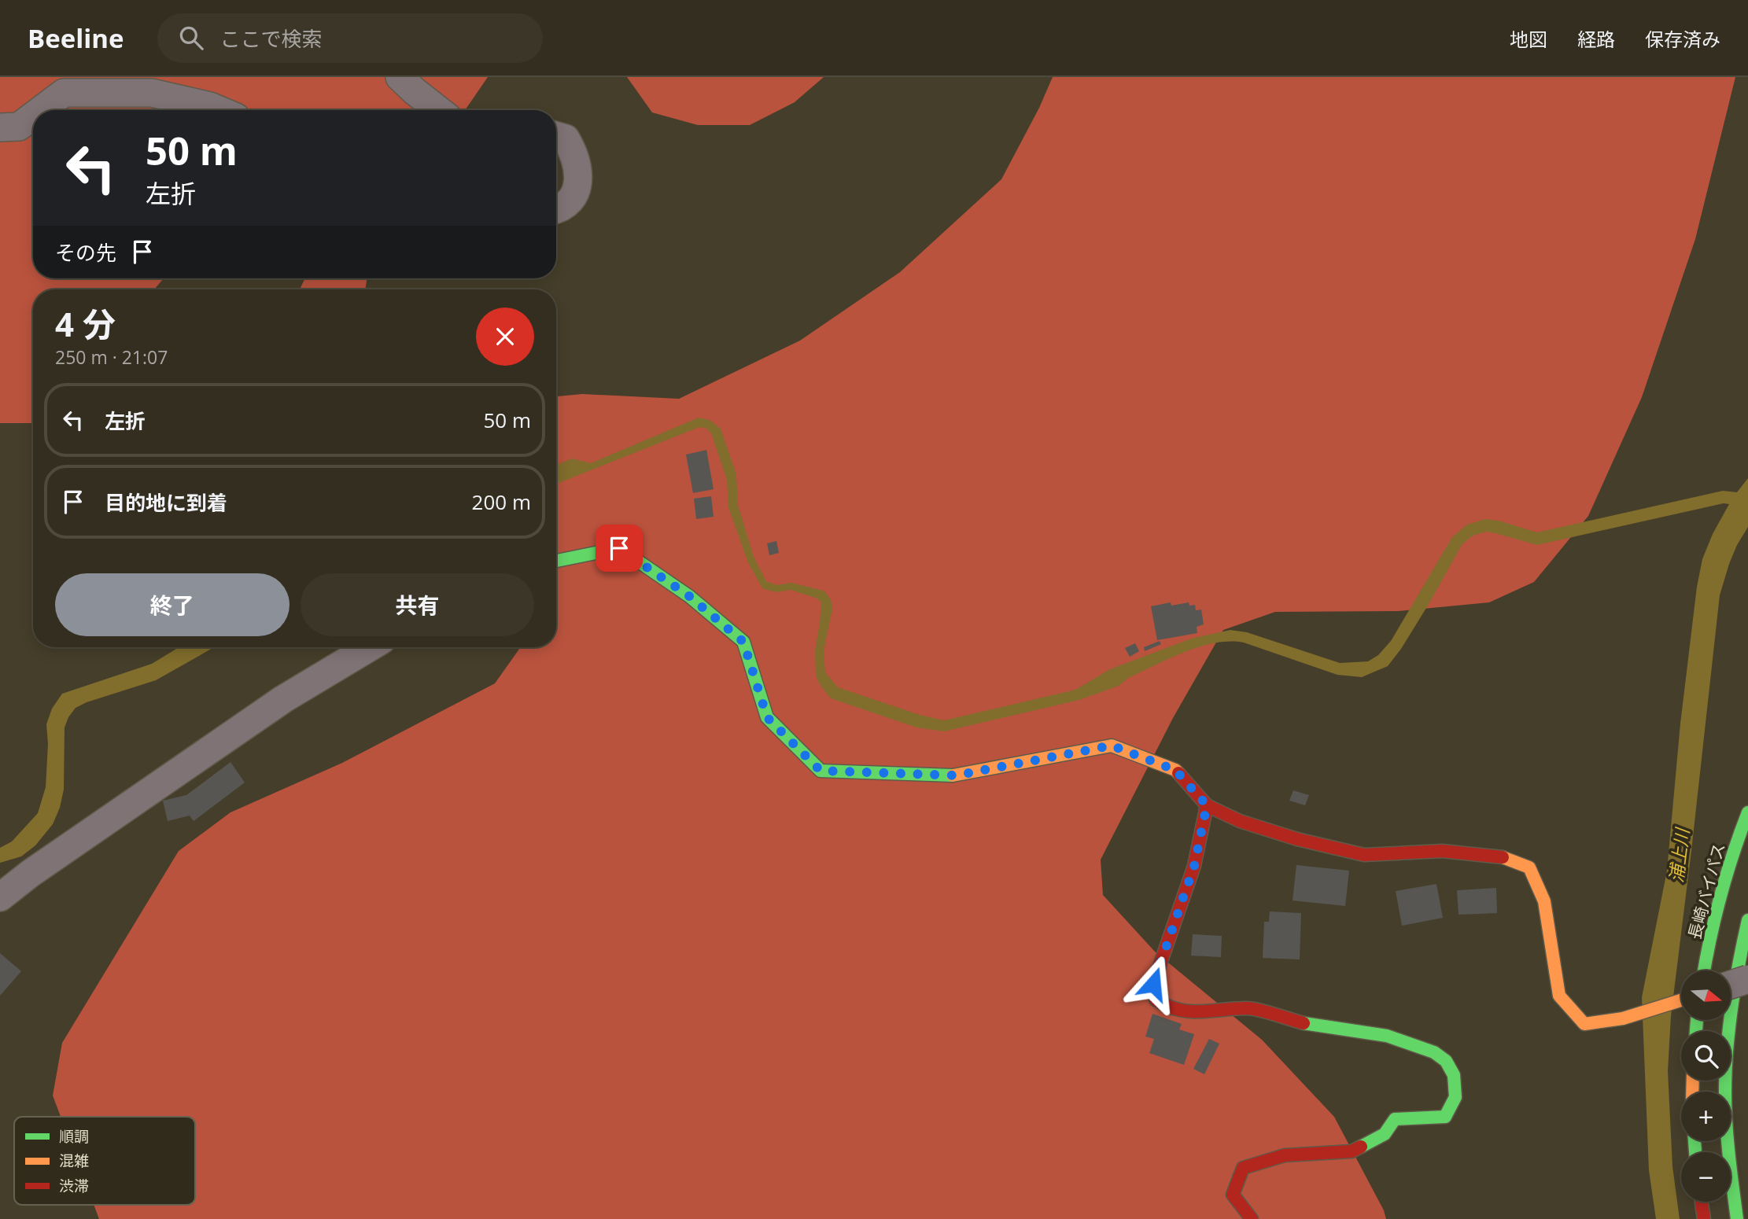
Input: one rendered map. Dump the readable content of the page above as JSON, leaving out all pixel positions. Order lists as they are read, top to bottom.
{
  "streets": {
    "main road": ["長崎バイパス"]
  },
  "water": ["浦上川"],
  "legend": ["順調", "混雑", "渋滞"],
  "north": "right",
  "page": {
    "header": "Beeline",
    "search": "ここで検索",
    "nav": ["地図", "経路", "保存済み"],
    "turn": ["50 m", "左折"],
    "then": "その先",
    "heading": ["4 分", "250 m · 21:07"],
    "list": [
      {
        "name": "左折",
        "value": "50 m"
      },
      {
        "name": "目的地に到着",
        "value": "200 m"
      }
    ],
    "buttons": ["終了", "共有"],
    "map_buttons": ["+", "−"]
  }
}
